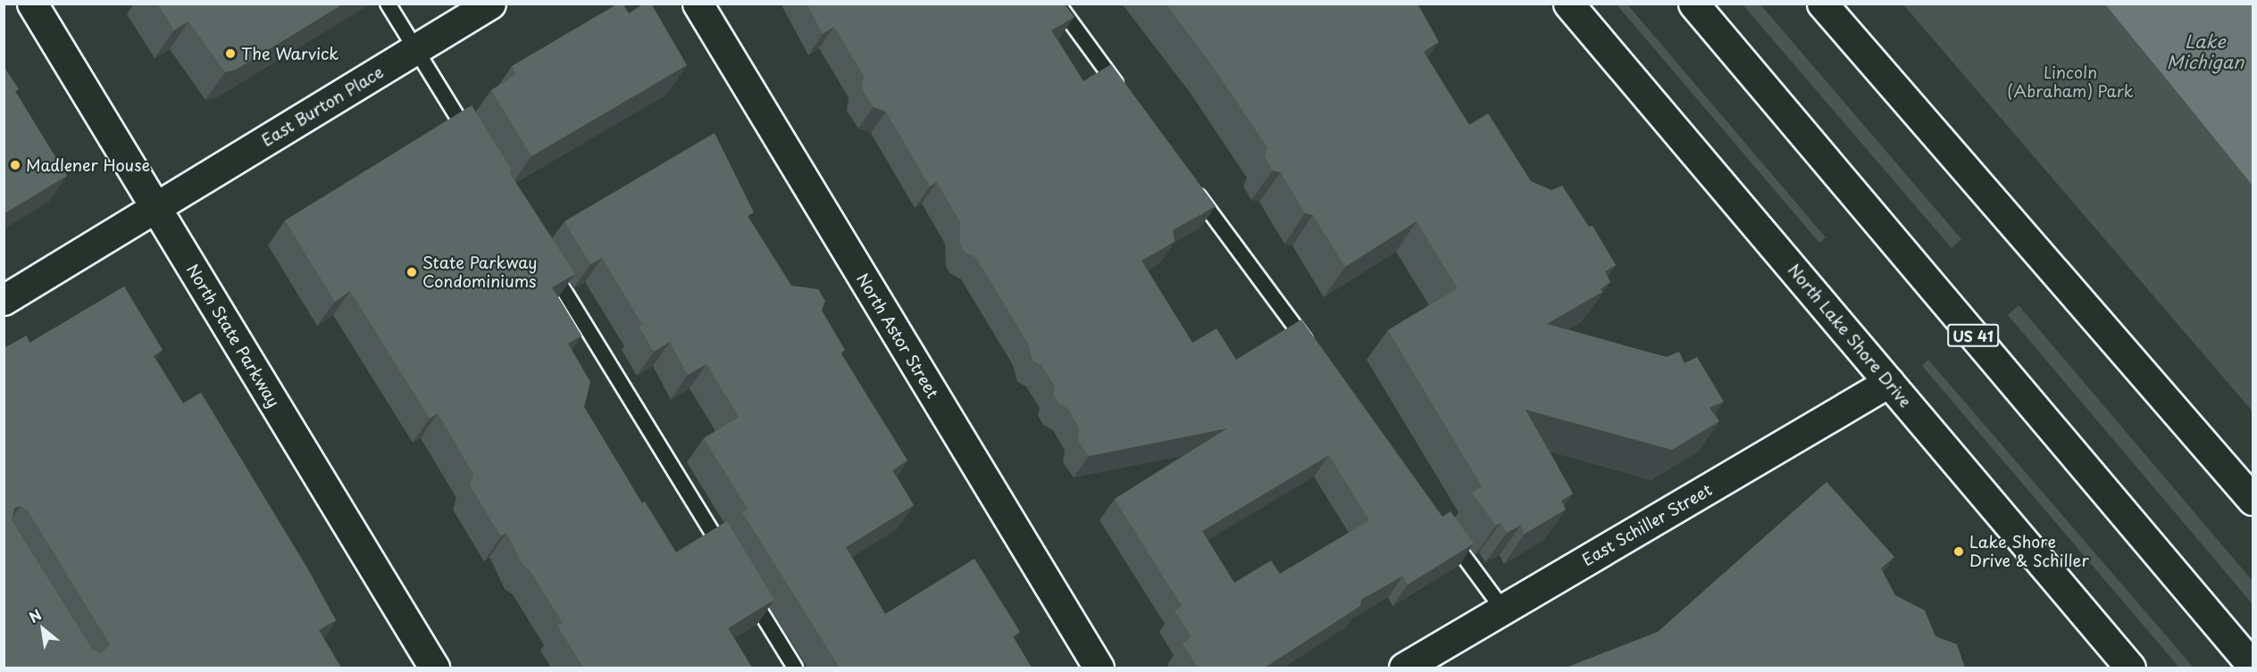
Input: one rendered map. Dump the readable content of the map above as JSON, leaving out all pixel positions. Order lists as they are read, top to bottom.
{
  "streets": {
    "main road": [
      "East Burton Place",
      "North State Parkway",
      "North Astor Street",
      "North Lake Shore Drive",
      "US 41",
      "East Schiller Street"
    ]
  },
  "crossings": [
    ["East Burton Place", "North State Parkway"],
    ["North Lake Shore Drive", "East Schiller Street"]
  ],
  "water": ["Lake Michigan"],
  "parks": ["Lincoln (Abraham) Park"],
  "places": [
    "The Warvick",
    "Madlener House",
    "State Parkway Condominiums",
    "Lake Shore Drive & Schiller"
  ],
  "north": "top left"
}
